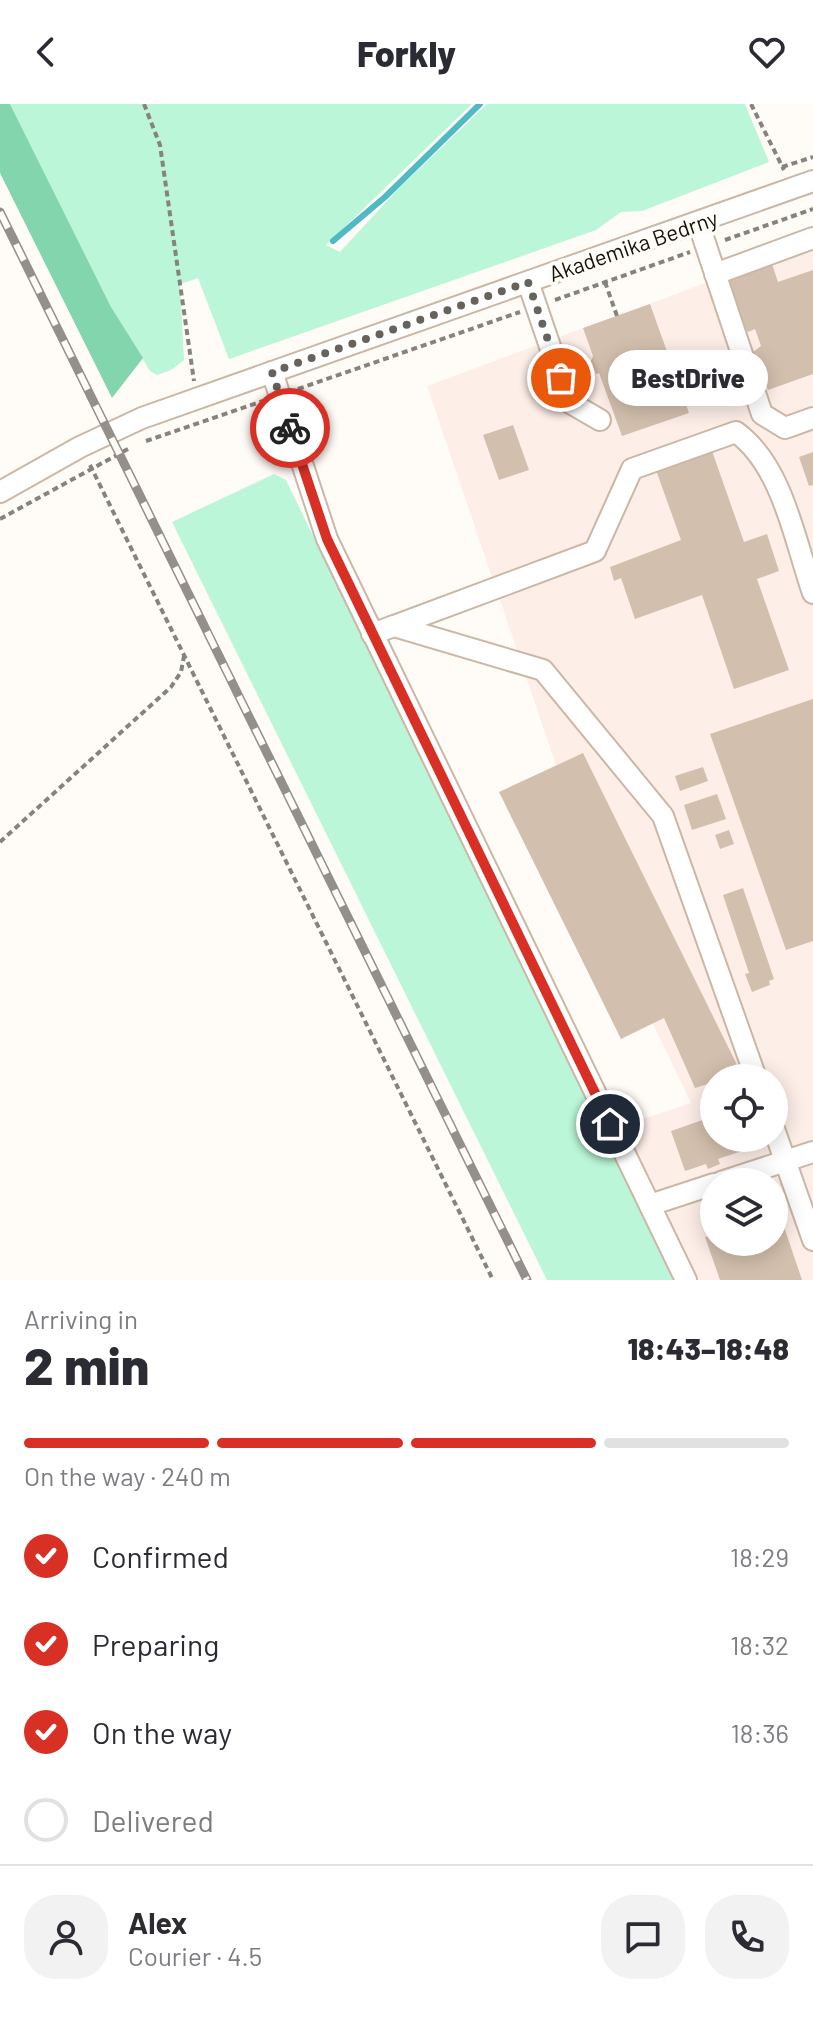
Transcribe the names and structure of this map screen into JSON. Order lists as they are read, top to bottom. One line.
{"streets":{"street":["Akademika Bedrny"]},"places":["BestDrive"],"page":{"header":"Forkly","bubble":"BestDrive","heading":["2 min","Arriving in","18:43–18:48"],"panel":["Alex","Courier · 4.5"],"bar":"On the way · 240 m","list":[["Confirmed","18:29"],["Preparing","18:32"],["On the way","18:36"],"Delivered"]}}
